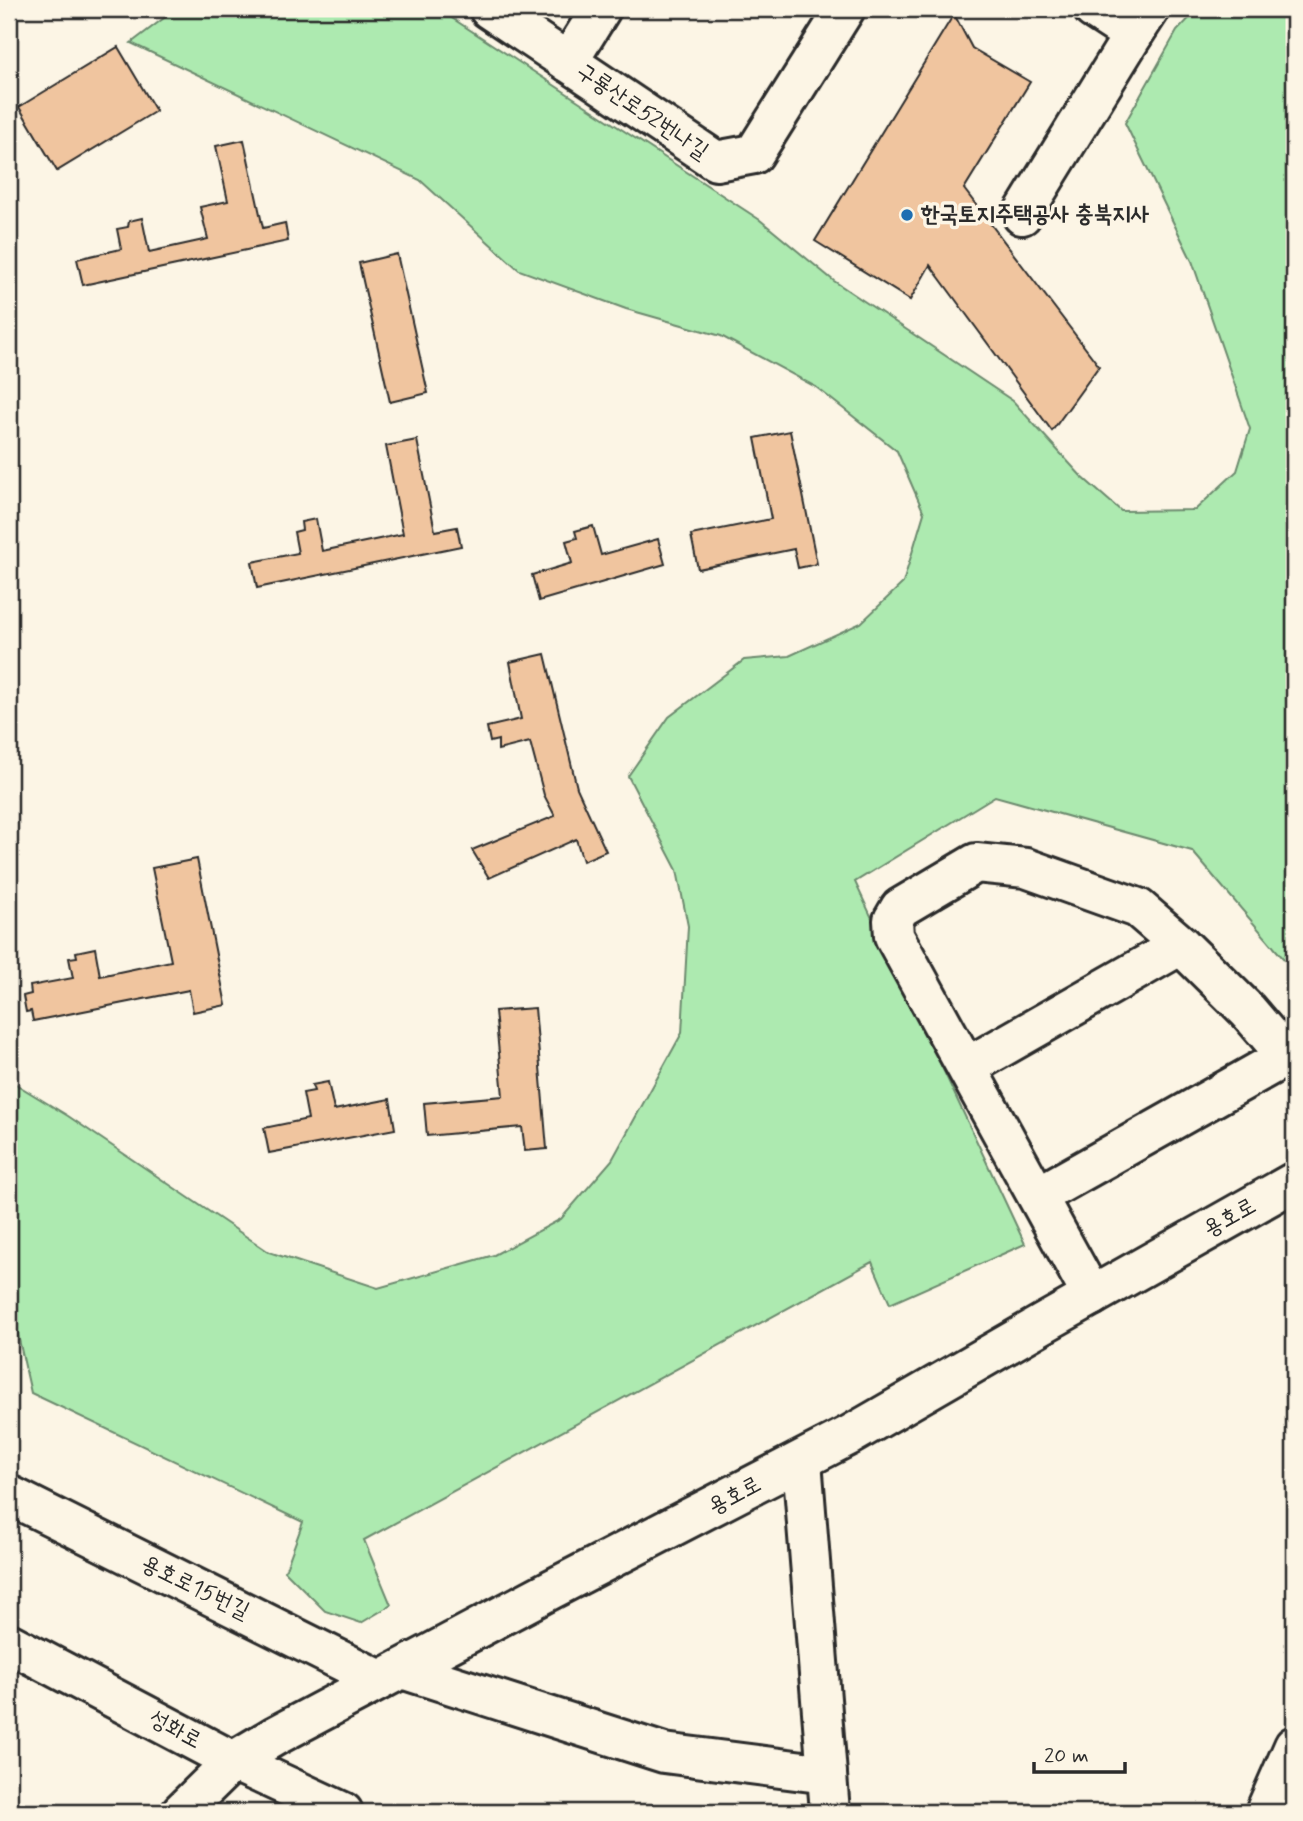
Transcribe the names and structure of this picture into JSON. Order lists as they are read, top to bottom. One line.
{"streets":{"street":["구룡산로52번나길","용호로","용호로15번길","성화로"]},"crossings":[["용호로","용호로15번길"],["용호로","성화로"]],"places":["한국토지주택공사 충북지사"],"scale_bar":"20 m"}
